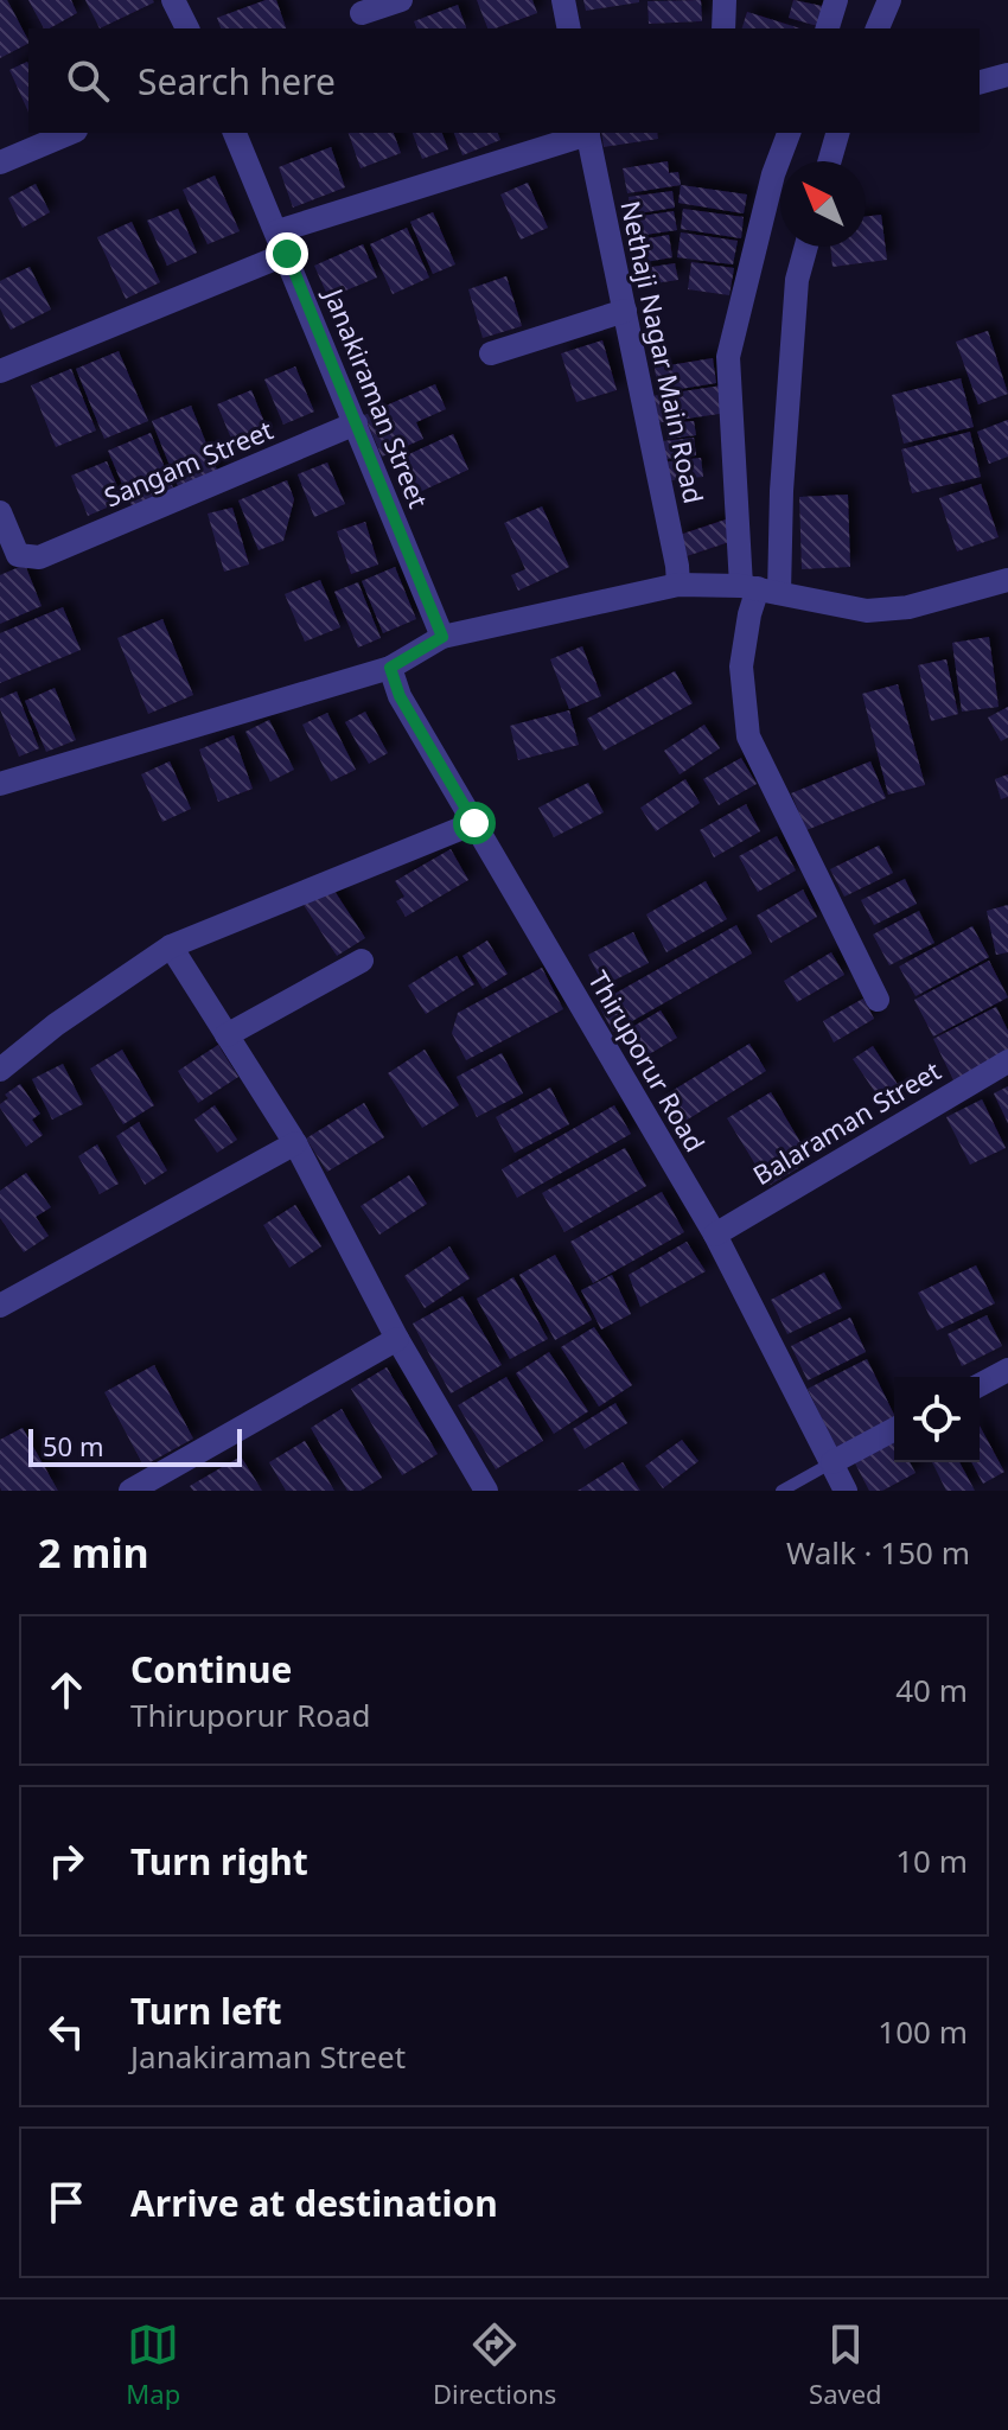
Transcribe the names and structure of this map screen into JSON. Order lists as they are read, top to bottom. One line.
{"streets":{"street":["Nethaji Nagar Main Road","Janakiraman Street","Sangam Street","Thiruporur Road","Balaraman Street"]},"crossings":[["Janakiraman Street","Sangam Street"],["Thiruporur Road","Balaraman Street"]],"scale_bar":"50 m","north":"top left","page":{"search":"Search here","scale":"50 m","heading":["2 min","Walk · 150 m"],"list":[["Continue","Thiruporur Road","40 m"],["Turn right","10 m"],["Turn left","Janakiraman Street","100 m"],"Arrive at destination"],"nav":["Map","Directions","Saved"]}}
